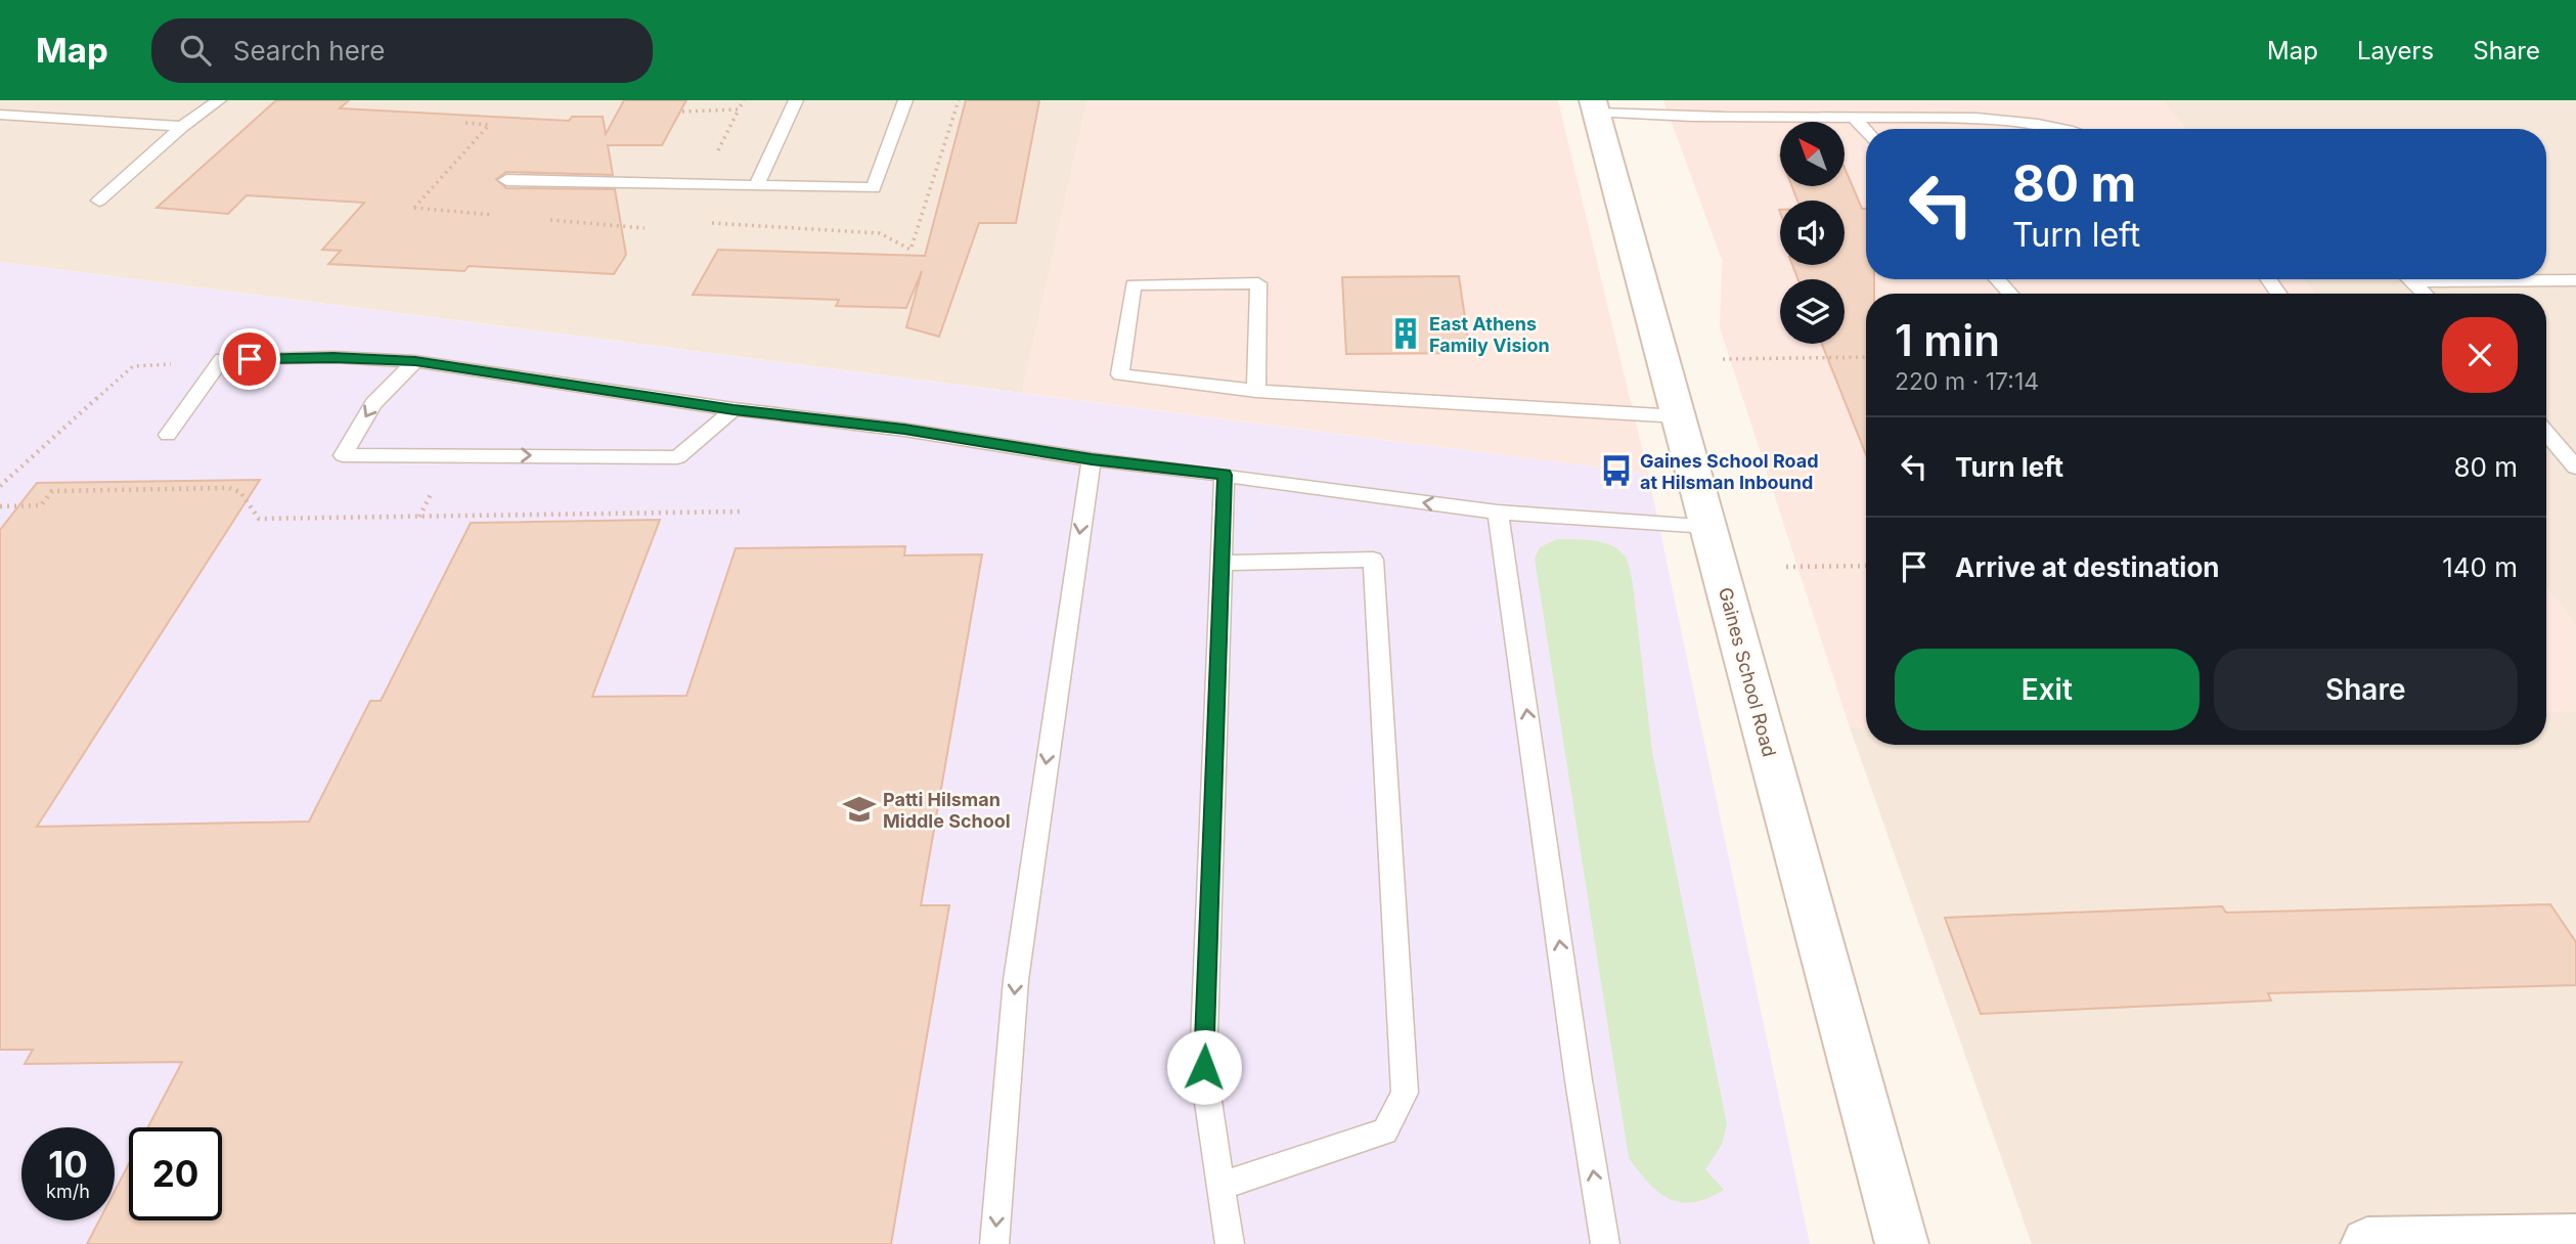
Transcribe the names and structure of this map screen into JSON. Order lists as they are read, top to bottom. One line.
{"streets":{"main road":["Gaines School Road"]},"places":{"building":["East Athens Family Vision"],"bus stop":["Gaines School Road at Hilsman Inbound"],"school or university":["Patti Hilsman Middle School"]},"north":"top left","page":{"header":"Map","search":"Search here","nav":["Map","Layers","Share"],"turn":["80 m","Turn left"],"heading":["1 min","220 m · 17:14"],"list":[{"name":"Turn left","value":"80 m"},{"name":"Arrive at destination","value":"140 m"}],"buttons":["Exit","Share"],"speed":"10 km/h","limit":"20"}}
